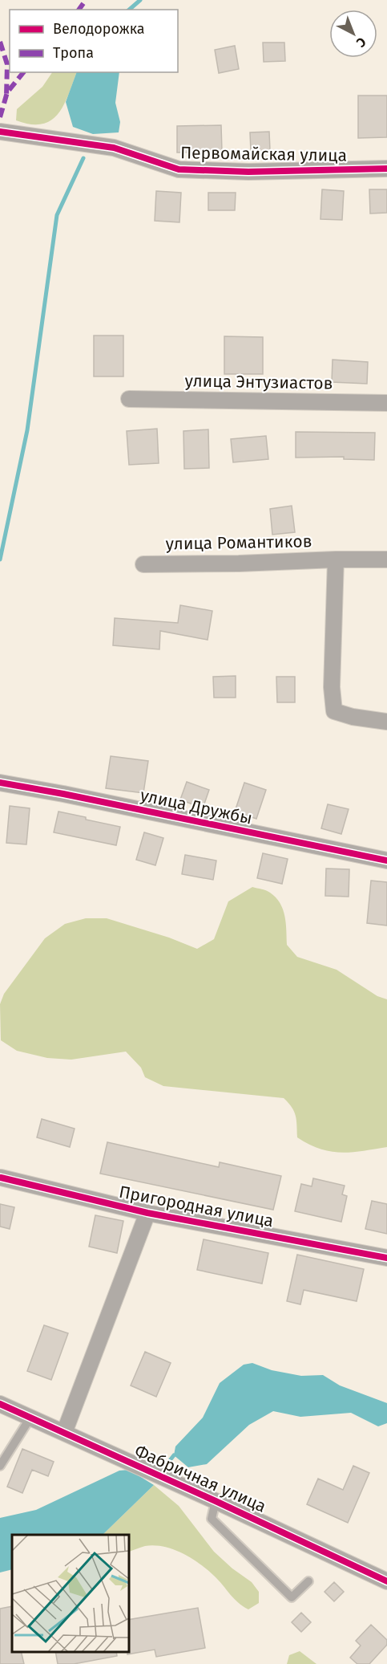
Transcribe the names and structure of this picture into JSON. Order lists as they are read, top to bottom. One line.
{"streets":{"street":["Первомайская улица","улица Энтузиастов","улица Романтиков","улица Дружбы","Пригородная улица","Фабричная улица"]},"legend":["Велодорожка","Тропа"],"north":"bottom right"}
